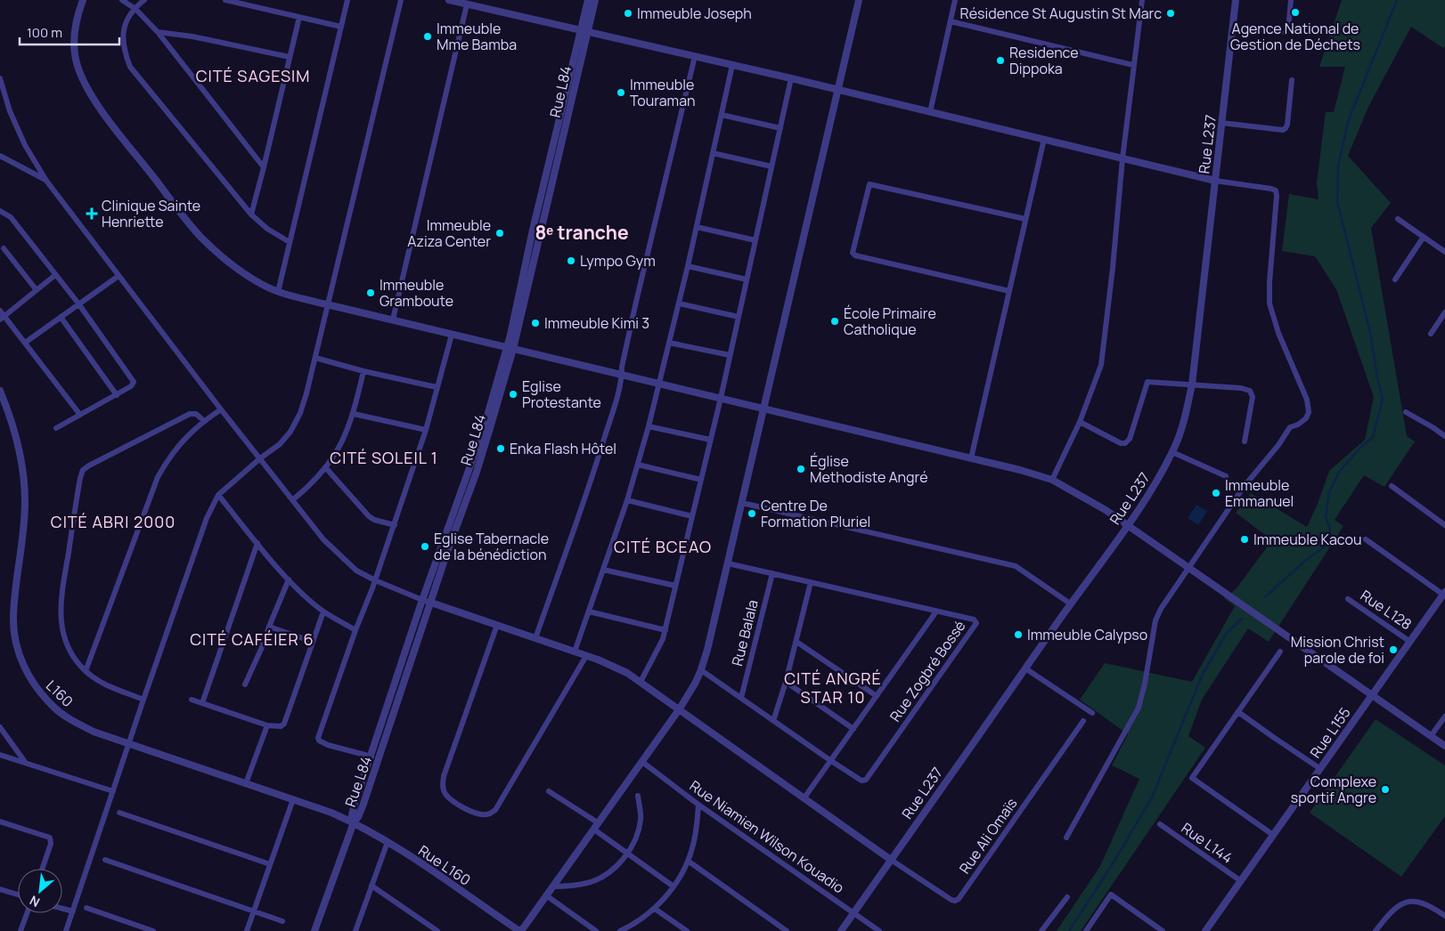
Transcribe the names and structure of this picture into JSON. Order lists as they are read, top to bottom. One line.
{"streets":{"street":["Rue L84","Rue L237","Rue L128","Rue Balala","Rue Zogbré Bossé","L160","Rue L155","Rue Ali Omaïs","Rue Niamien Wilson Kouadio","Rue L144","Rue L160"]},"crossings":[["Rue L84","L160"],["Rue L84","Rue L160"],["Rue L237","Rue Ali Omaïs"],["Rue L237","Rue Niamien Wilson Kouadio"],["Rue L128","Rue L155"],["Rue Balala","Rue Zogbré Bossé"],["L160","Rue L160"],["Rue L155","Rue L144"]],"districts":["CITÉ SAGESIM","8ᵉ tranche","CITÉ SOLEIL 1","CITÉ ABRI 2000","CITÉ BCEAO","CITÉ CAFÉIER 6","CITÉ ANGRÉ STAR 10"],"places":{"other":["Agence National de Gestion de Déchets","Immeuble Joseph","Résidence St Augustin St Marc","Immeuble Mme Bamba","Residence Dippoka","Immeuble Touraman","Immeuble Aziza Center","Lympo Gym","Immeuble Gramboute","École Primaire Catholique","Immeuble Kimi 3","Eglise Protestante","Enka Flash Hôtel","Église Methodiste Angré","Immeuble Emmanuel","Centre De Formation Pluriel","Immeuble Kacou","Eglise Tabernacle de la bénédiction","Immeuble Calypso","Mission Christ parole de foi","Complexe sportif Angre"],"health":["Clinique Sainte Henriette"]},"scale_bar":"100 m","north":"bottom left"}
